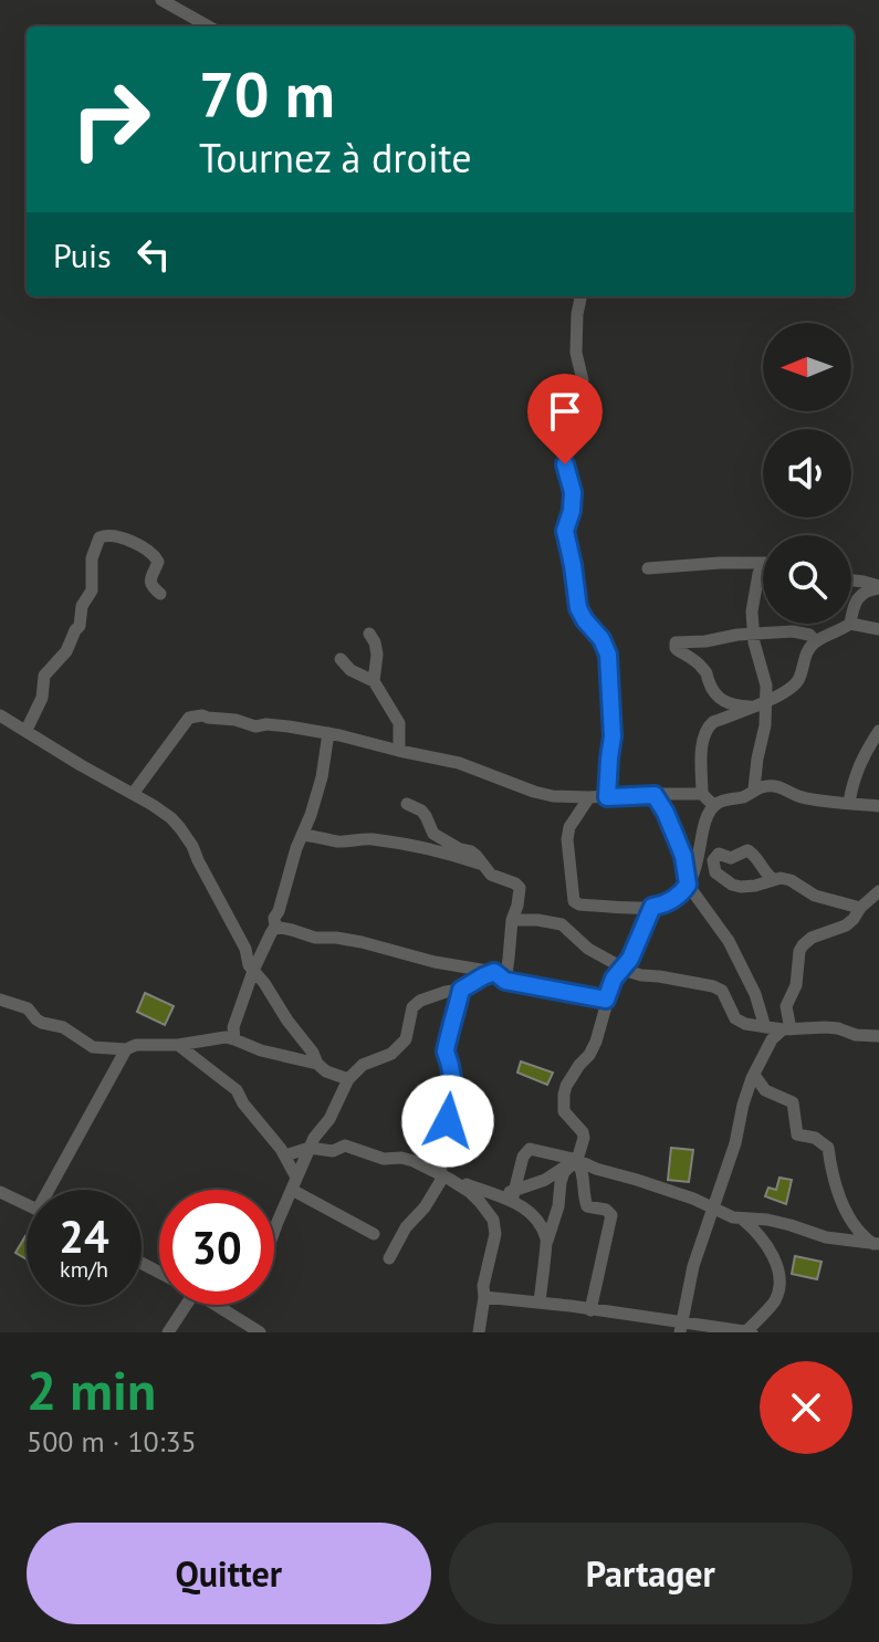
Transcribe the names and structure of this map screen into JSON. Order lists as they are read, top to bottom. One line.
{"north":"left","page":{"turn":["70 m","Tournez à droite"],"then":"Puis","speed":"24 km/h","limit":"30","heading":["2 min","500 m · 10:35"],"buttons":["Quitter","Partager"]}}
